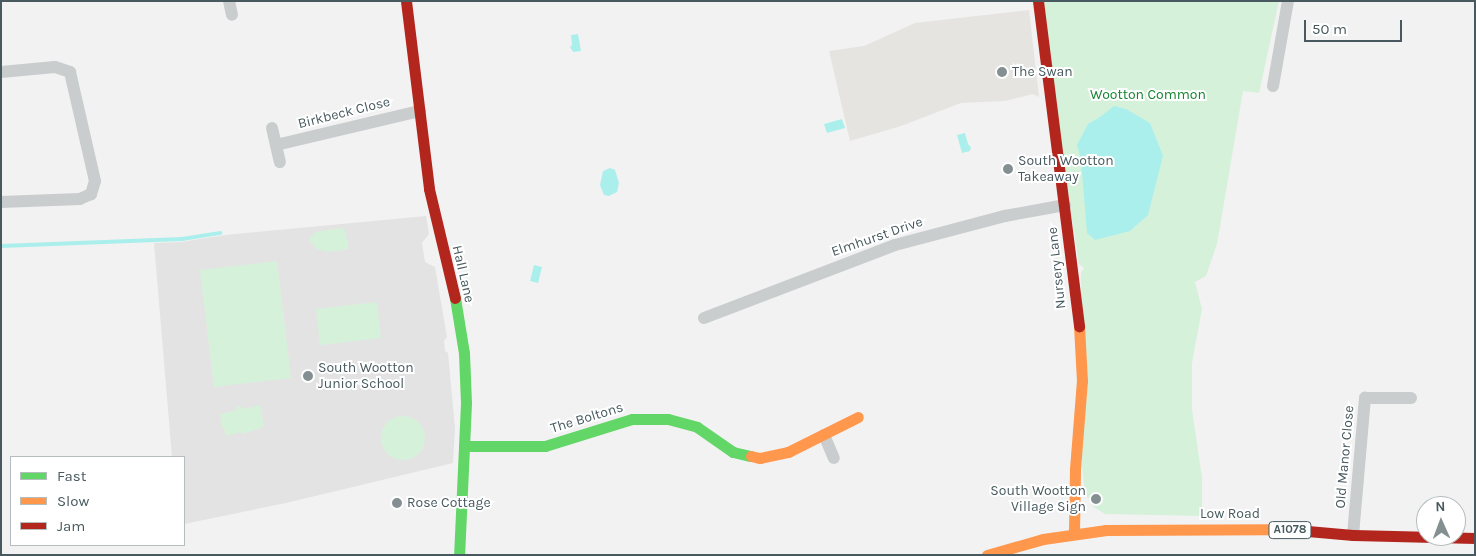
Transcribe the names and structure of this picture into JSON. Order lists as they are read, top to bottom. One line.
{"streets":{"street":["Birkbeck Close","Elmhurst Drive","Nursery Lane","Hall Lane","The Boltons","Old Manor Close","Low Road","A1078"]},"crossings":[["Birkbeck Close","Hall Lane"],["Elmhurst Drive","Nursery Lane"],["Nursery Lane","Low Road"],["Hall Lane","The Boltons"],["Old Manor Close","Low Road"]],"parks":["Wootton Common"],"places":["The Swan","South Wootton Takeaway","South Wootton Junior School","South Wootton Village Sign","Rose Cottage"],"legend":["Fast","Slow","Jam"],"scale_bar":"50 m","north":"top"}
